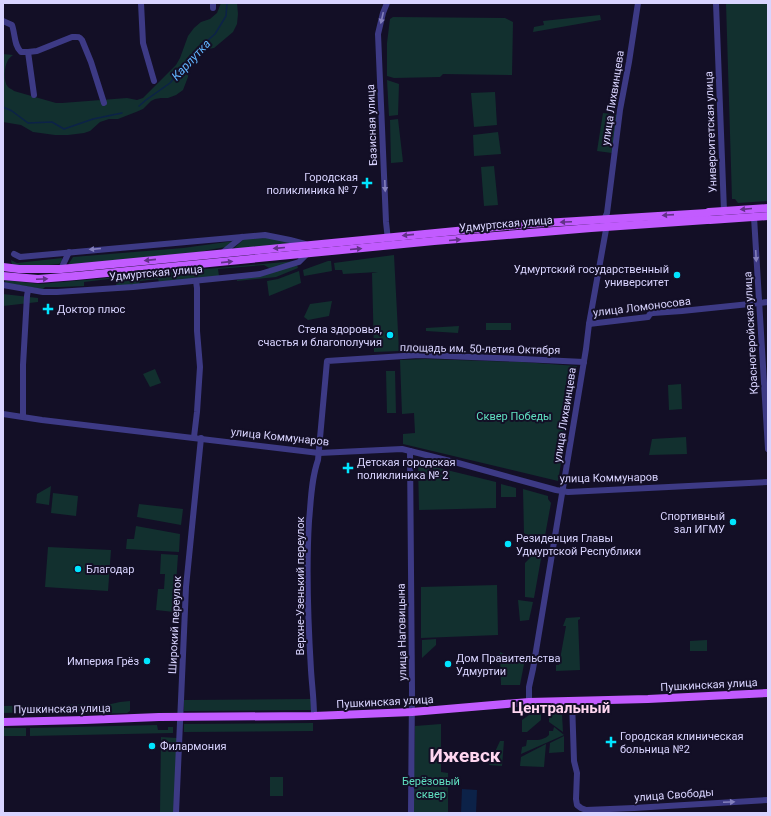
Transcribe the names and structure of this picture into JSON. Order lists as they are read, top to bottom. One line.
{"streets":{"main road":["Удмуртская улица","Пушкинская улица"],"street":["улица Лихвинцева","Базисная улица","Университетская улица","улица Ломоносова","Красногеройская улица","площадь им. 50-летия Октября","улица Коммунаров","Верхне-Узенький переулок","Широкий переулок","улица Наговицына","улица Свободы"]},"crossings":[["улица Лихвинцева","Удмуртская улица"],["улица Лихвинцева","улица Ломоносова"],["улица Лихвинцева","площадь им. 50-летия Октября"],["улица Лихвинцева","улица Коммунаров"],["улица Лихвинцева","Пушкинская улица"],["Базисная улица","Удмуртская улица"],["Университетская улица","Удмуртская улица"],["Удмуртская улица","Красногеройская улица"],["улица Ломоносова","Красногеройская улица"],["площадь им. 50-летия Октября","Верхне-Узенький переулок"],["улица Коммунаров","Верхне-Узенький переулок"],["улица Коммунаров","Широкий переулок"],["улица Коммунаров","улица Наговицына"],["Верхне-Узенький переулок","Пушкинская улица"],["Широкий переулок","Пушкинская улица"],["улица Наговицына","Пушкинская улица"],["Пушкинская улица","улица Свободы"]],"one_way":["Базисная улица","Красногеройская улица","улица Свободы"],"districts":["Центральный","Ижевск"],"water":["Карлутка"],"parks":["Сквер Победы","Берёзовый сквер"],"places":{"health":["Городская поликлиника № 7","Доктор плюс","Детская городская поликлиника № 2","Городская клиническая больница №2"],"other":["Удмуртский государственный университет","Стела здоровья, счастья и благополучия","Спортивный зал ИГМУ","Резиденция Главы Удмуртской Республики","Благодар","Империя Грёз","Дом Правительства Удмуртии","Филармония"]}}
